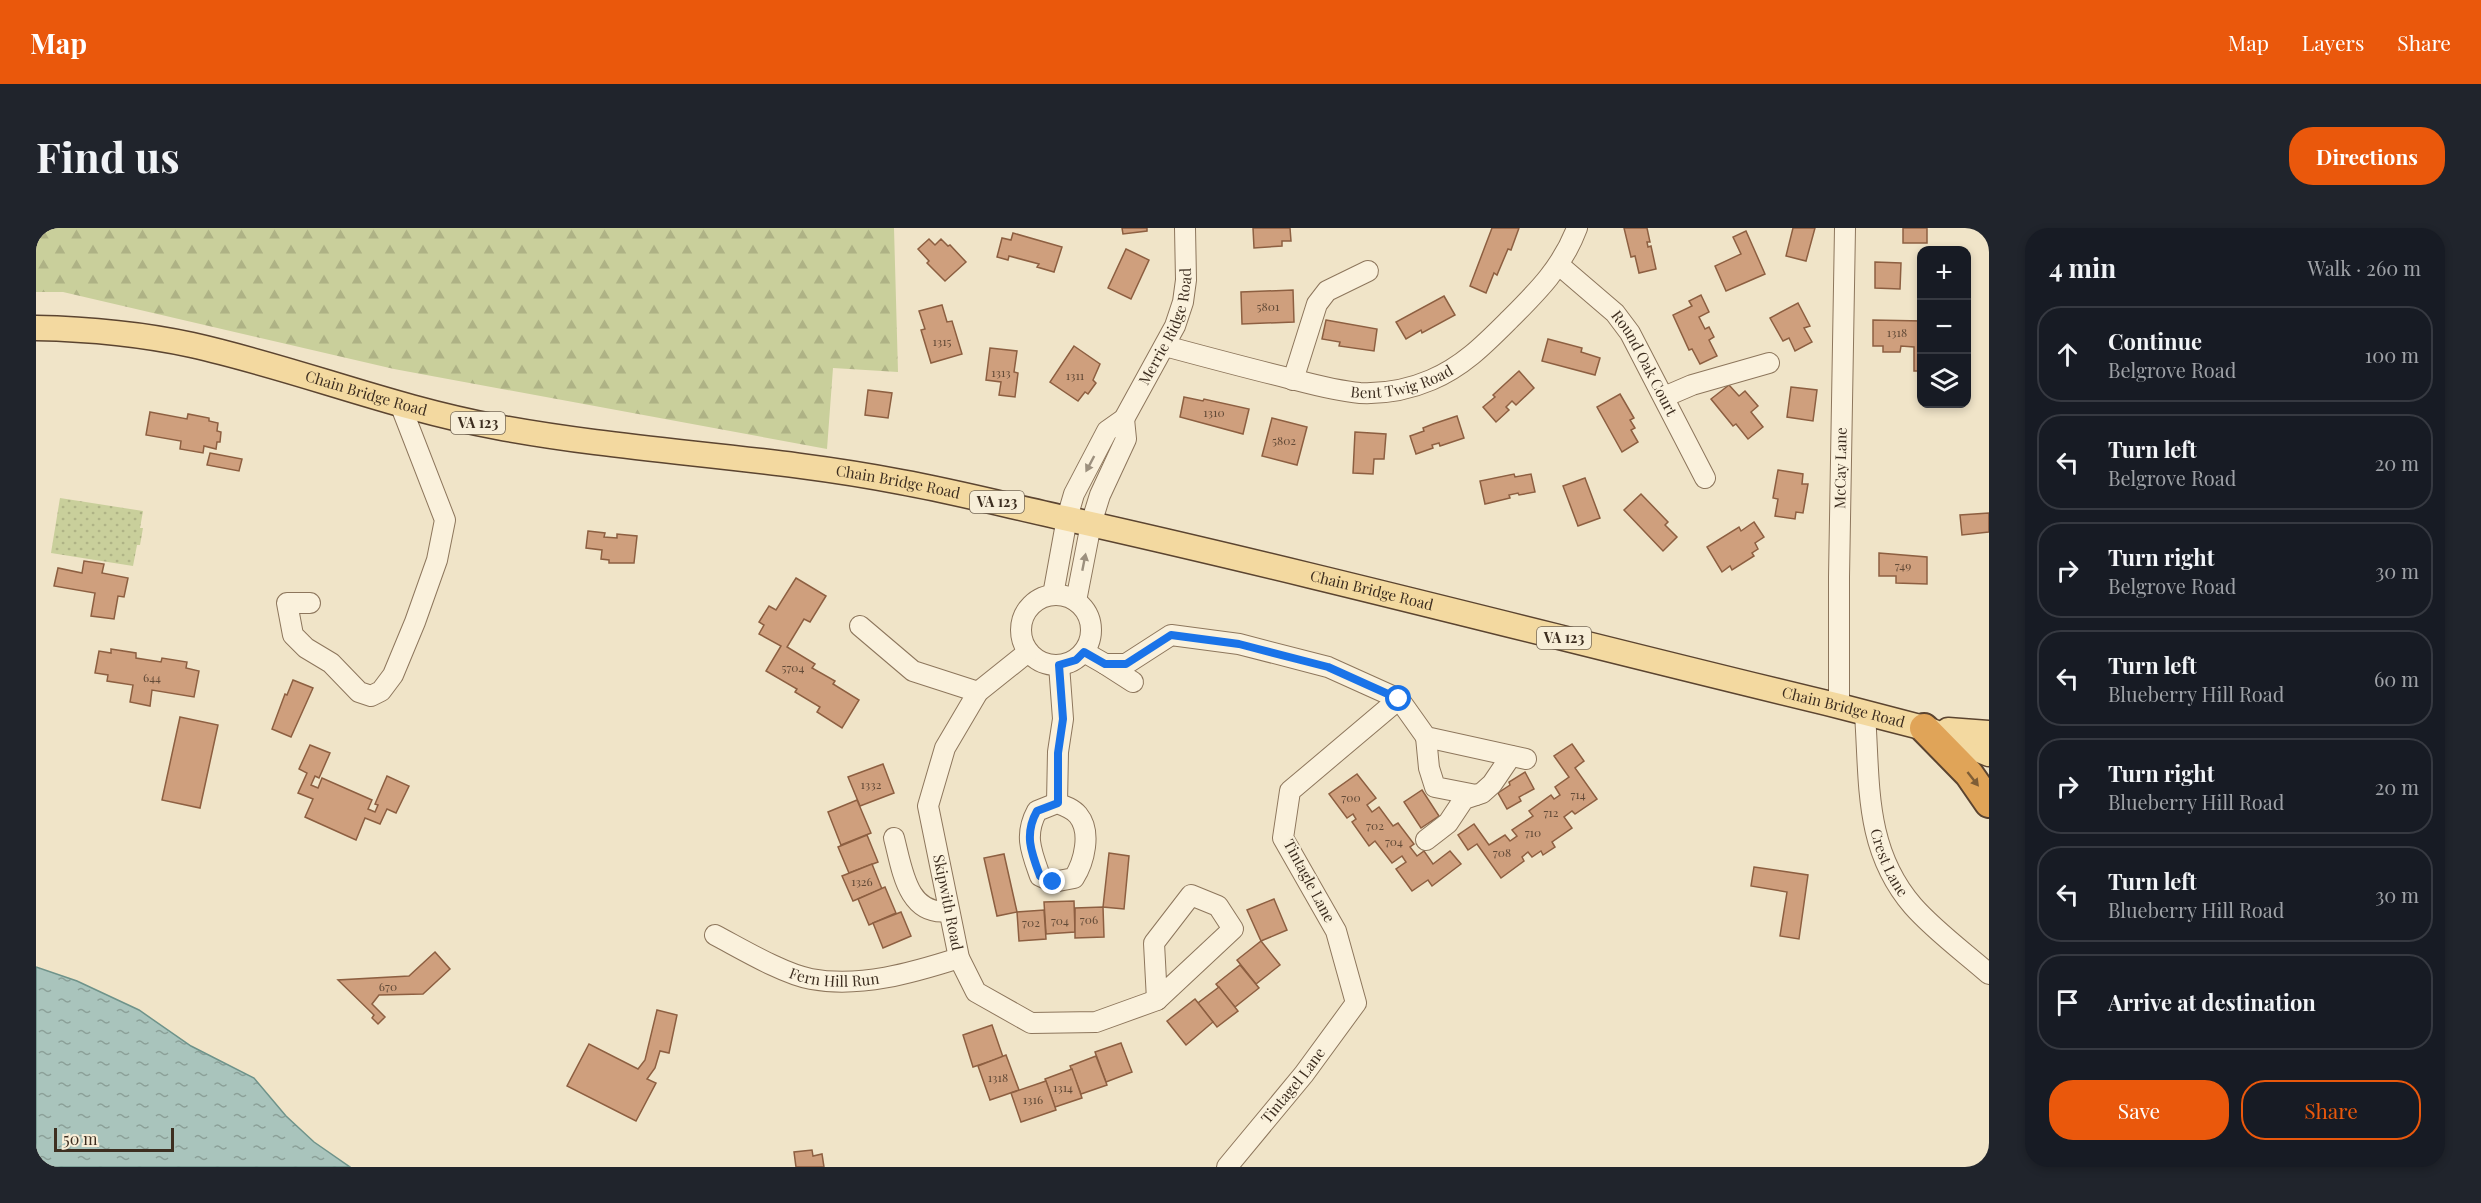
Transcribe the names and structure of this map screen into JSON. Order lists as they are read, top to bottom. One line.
{"streets":{"main road":["Chain Bridge Road","VA 123"],"street":["Merrie Ridge Road","Round Oak Court","Bent Twig Road","McCay Lane","Crest Lane","Tintagle Lane","Skipwith Road","Fern Hill Run","Tintagel Lane"]},"crossings":[["Merrie Ridge Road","Bent Twig Road"],["Merrie Ridge Road","Chain Bridge Road"],["Merrie Ridge Road","Skipwith Road"],["Round Oak Court","Bent Twig Road"],["Chain Bridge Road","McCay Lane"],["Chain Bridge Road","Crest Lane"],["Tintagle Lane","Tintagel Lane"],["Skipwith Road","Fern Hill Run"]],"house_numbers":["5801","1318","1315","1313","1311","1310","5802","749","5704","644","1332","714","700","712","702","710","704","708","1326","706","704","702","670","1318","1314","1316"],"scale_bar":"50 m","page":{"header":"Map","nav":["Map","Layers","Share"],"buttons":["Directions",["Save","Share"]],"title":"Find us","heading":["4 min","Walk · 260 m"],"map_buttons":["+","−"],"list":[["Continue","Belgrove Road","100 m"],["Turn left","Belgrove Road","20 m"],["Turn right","Belgrove Road","30 m"],["Turn left","Blueberry Hill Road","60 m"],["Turn right","Blueberry Hill Road","20 m"],["Turn left","Blueberry Hill Road","30 m"],"Arrive at destination"],"scale":"50 m"}}
